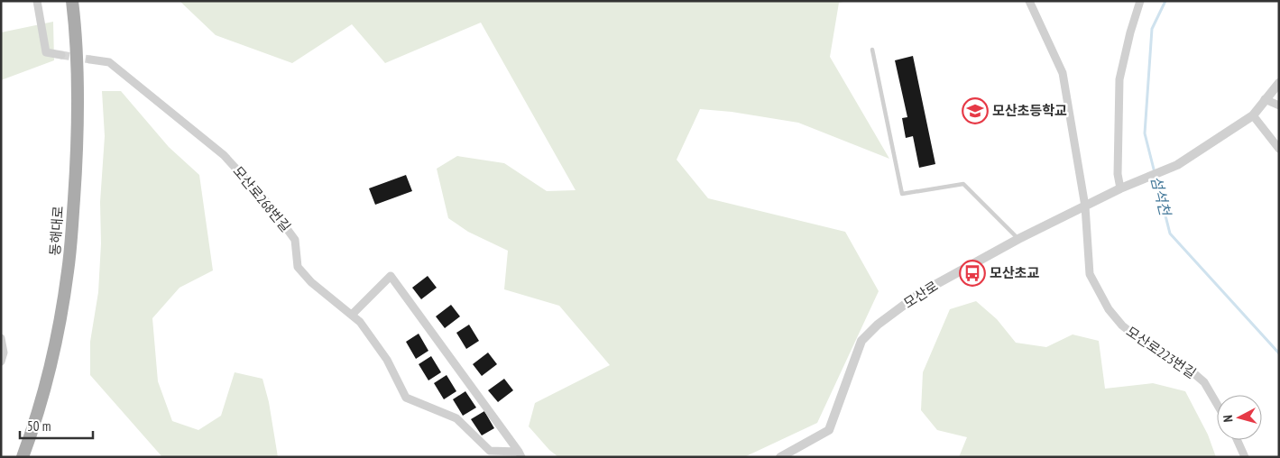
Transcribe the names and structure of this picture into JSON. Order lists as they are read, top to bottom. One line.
{"streets":{"main road":["동해대로"],"street":["모산로268번길","모산로","모산로223번길"]},"crossings":[["모산로","모산로223번길"]],"water":["섬석천"],"places":{"school or university":["모산초등학교"],"bus stop":["모산초교"]},"scale_bar":"50 m","north":"left"}
